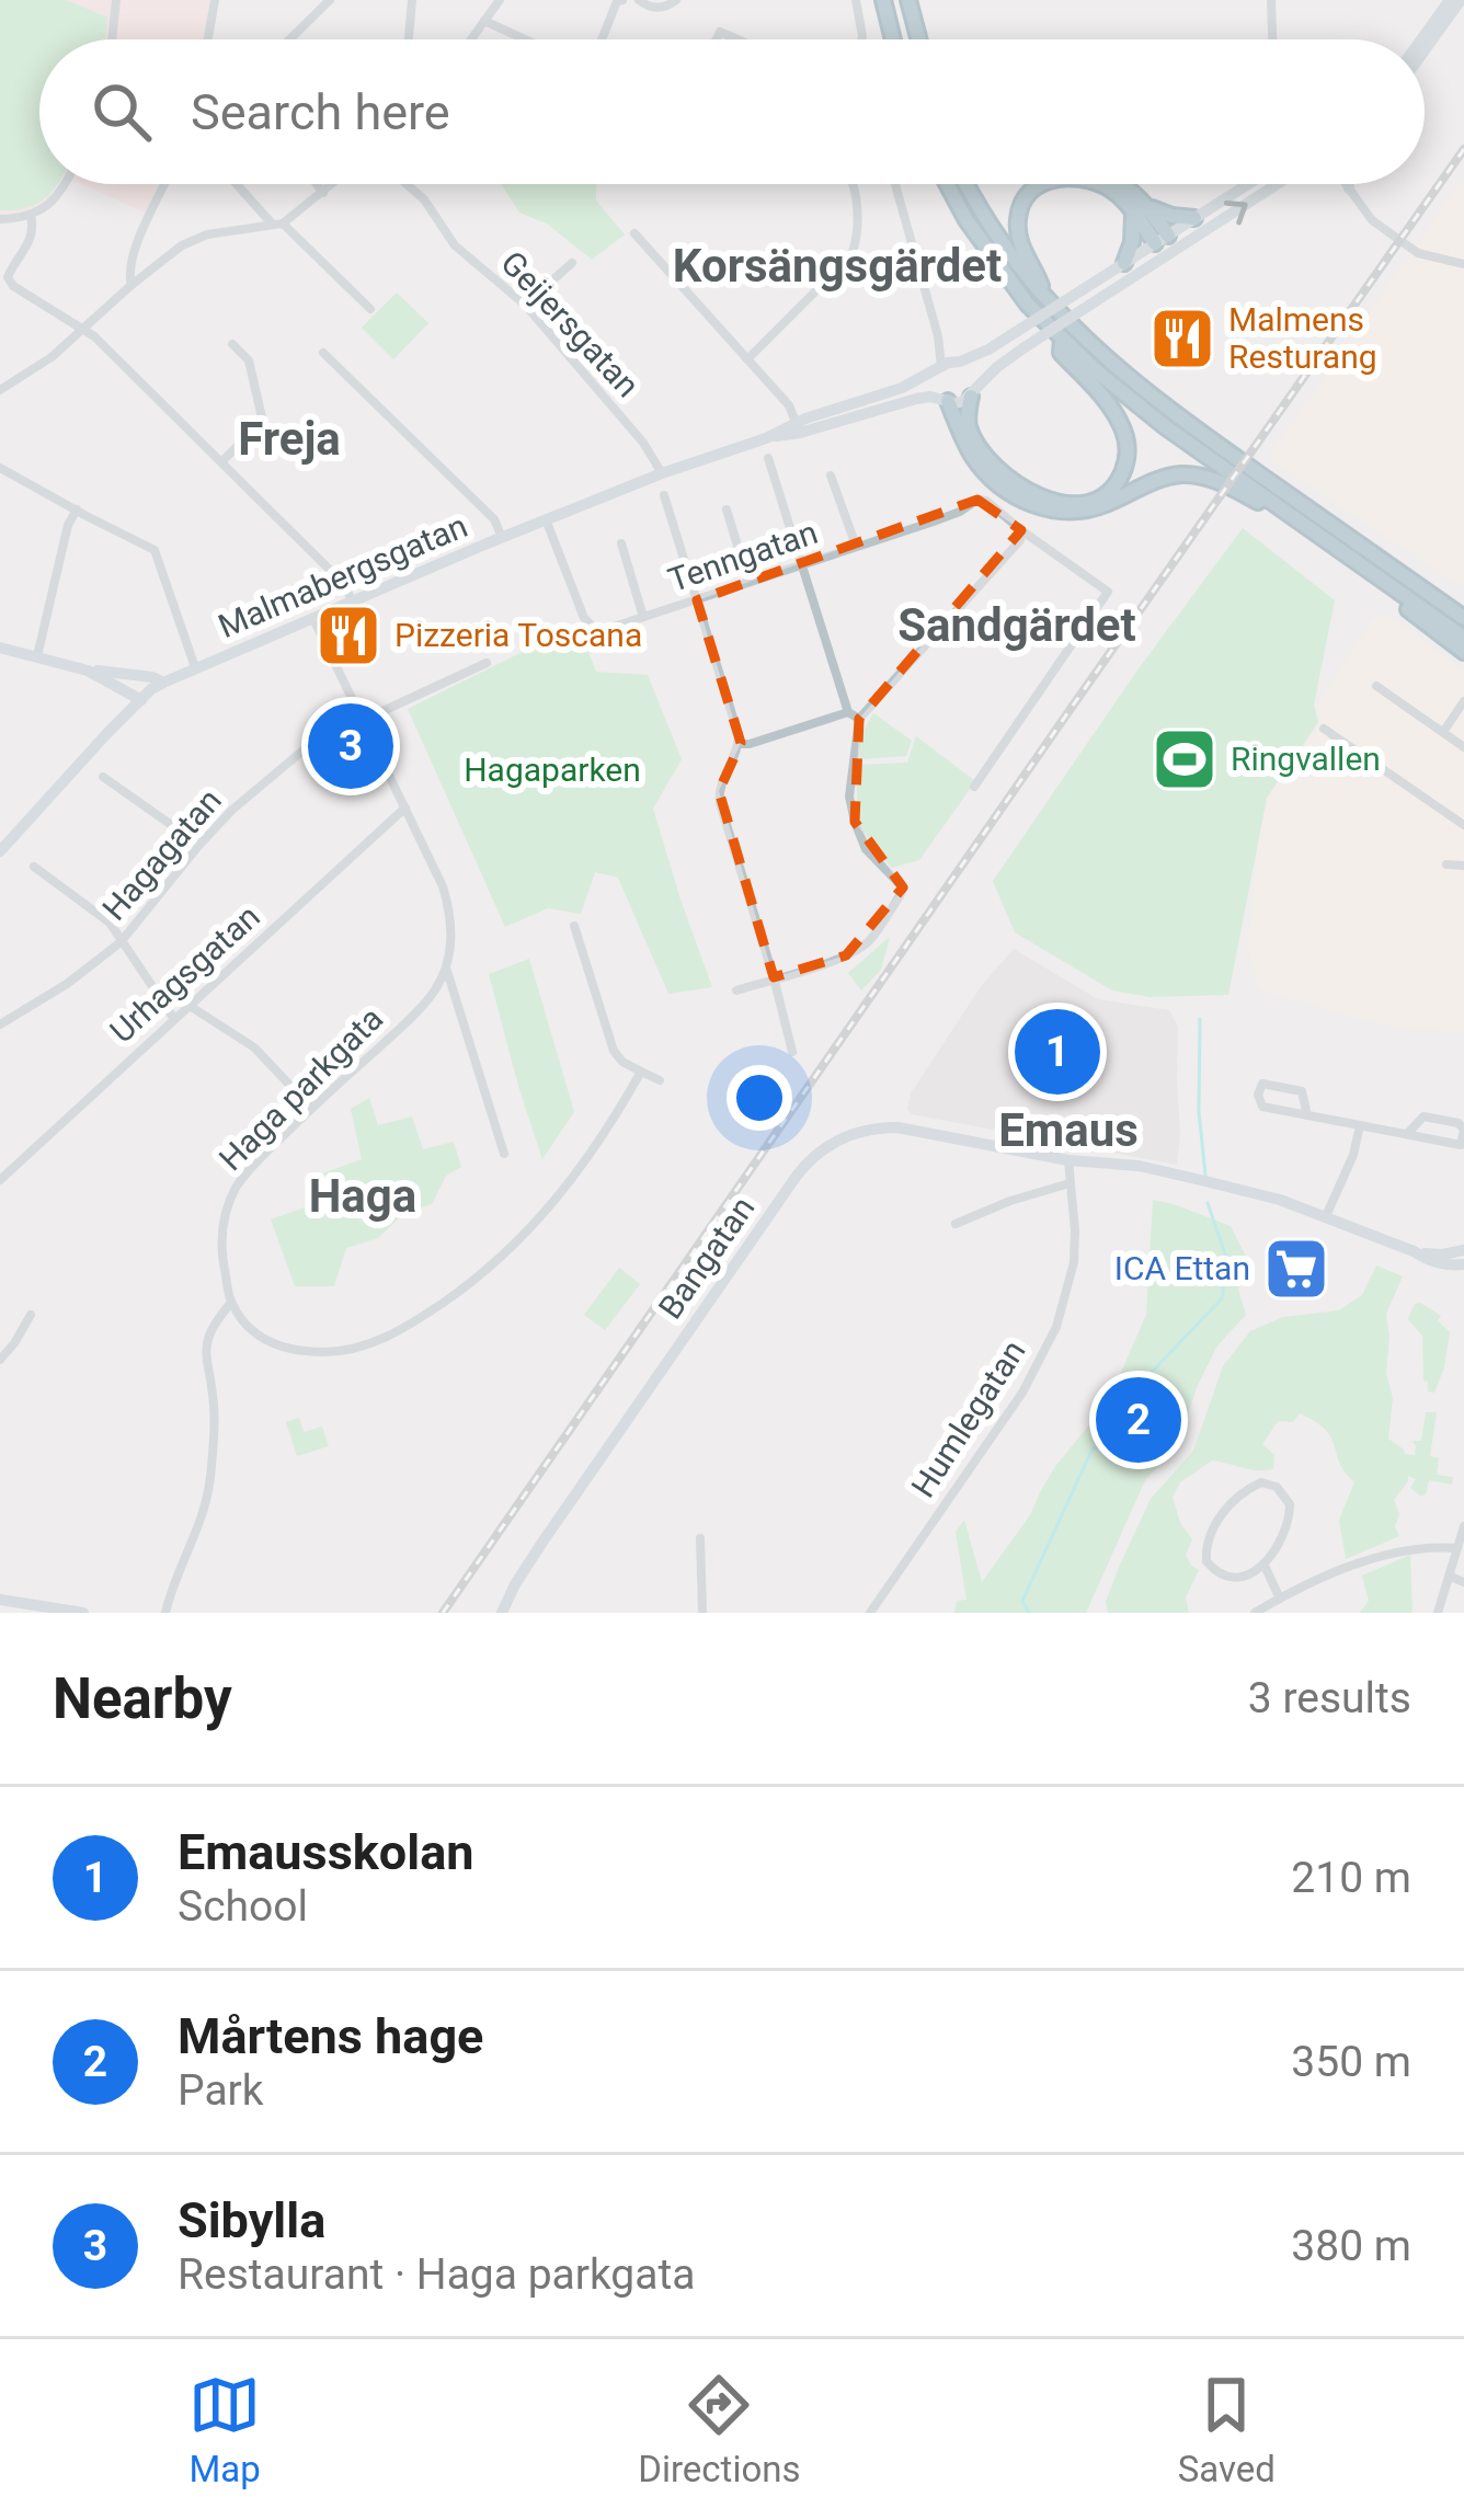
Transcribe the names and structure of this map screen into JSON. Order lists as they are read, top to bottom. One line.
{"streets":{"main road":["Malmabergsgatan","Bangatan"],"street":["Geijersgatan","Tenngatan","Hagagatan","Urhagsgatan","Haga parkgata","Humlegatan"]},"crossings":[["Geijersgatan","Malmabergsgatan"],["Tenngatan","Malmabergsgatan"],["Bangatan","Humlegatan"]],"districts":["Korsängsgärdet","Freja","Sandgärdet","Emaus","Haga"],"parks":["Hagaparken"],"places":{"restaurant":["Malmens Resturang","Pizzeria Toscana"],"sports":["Ringvallen"],"supermarket":["ICA Ettan"]},"page":{"search":"Search here","pins":["3","1","2"],"heading":["Nearby","3 results"],"list":[{"mark":"1","name":"Emausskolan","note":"School","value":"210 m"},{"mark":"2","name":"Mårtens hage","note":"Park","value":"350 m"},{"mark":"3","name":"Sibylla","note":"Restaurant · Haga parkgata","value":"380 m"}],"nav":["Map","Directions","Saved"]}}
